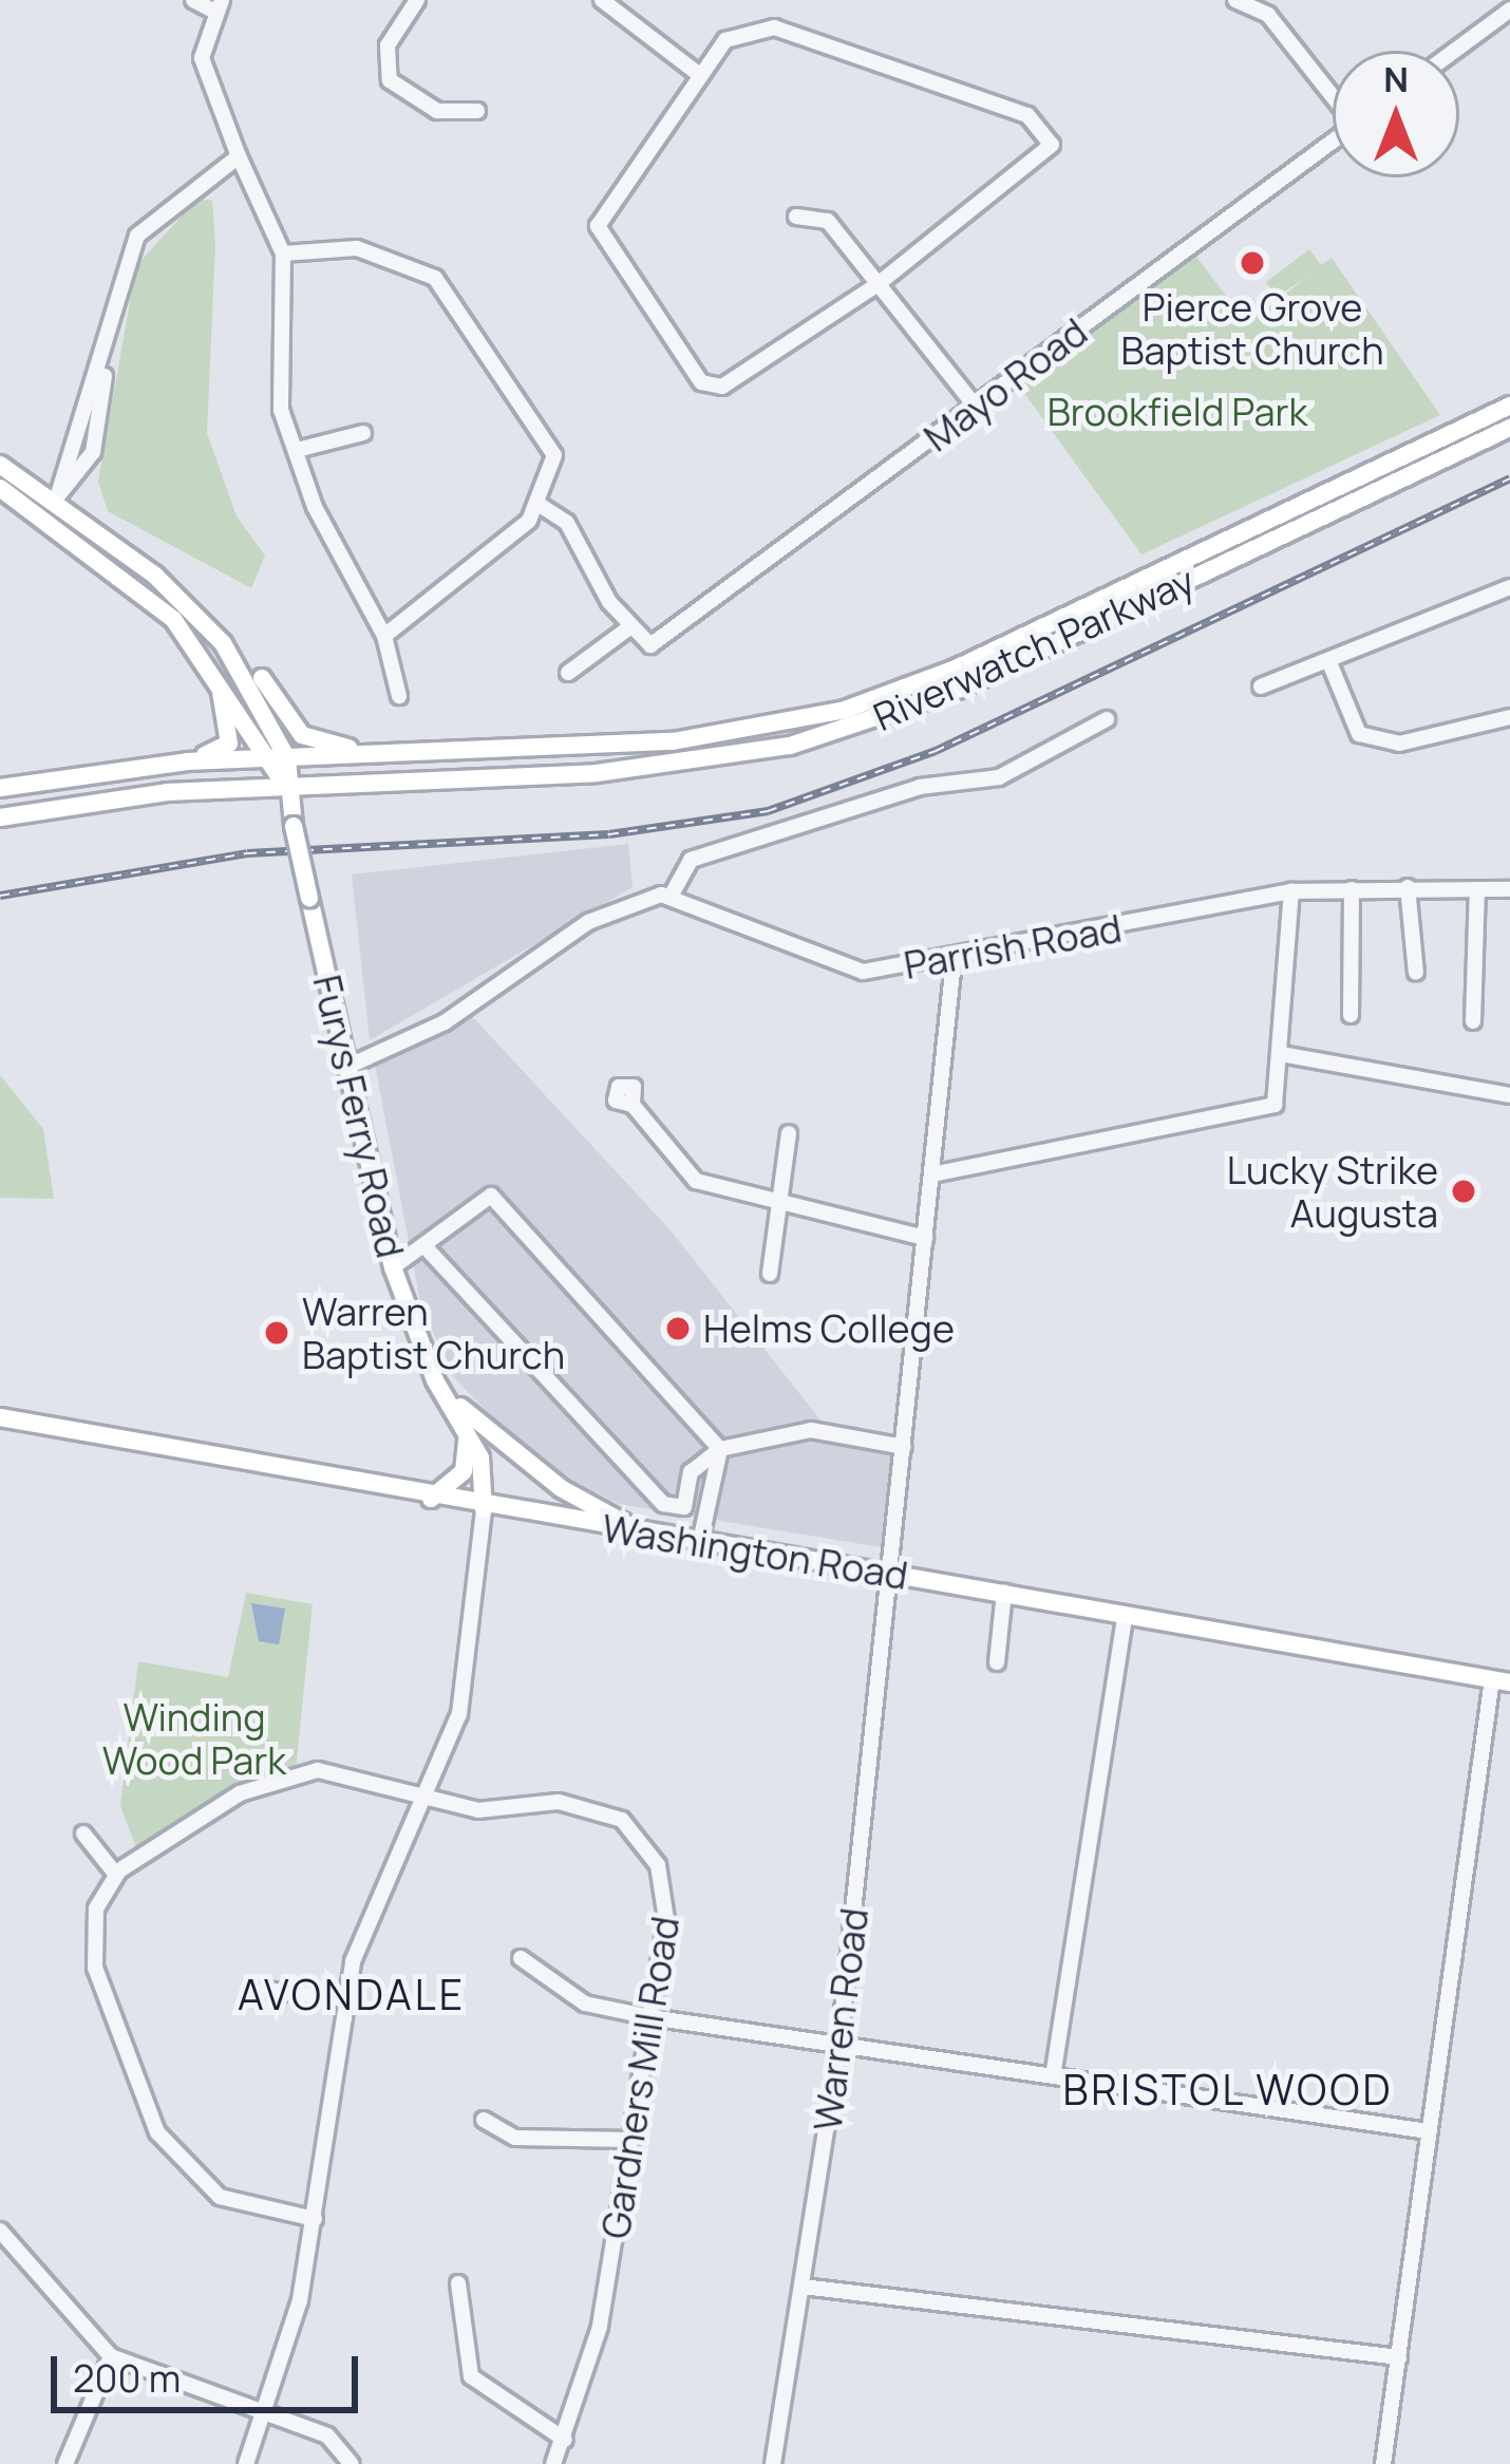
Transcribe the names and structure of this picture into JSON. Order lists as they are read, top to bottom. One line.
{"streets":{"main road":["Riverwatch Parkway","Furys Ferry Road","Washington Road"],"street":["Mayo Road","Parrish Road","Warren Road","Gardners Mill Road"]},"crossings":[["Riverwatch Parkway","Furys Ferry Road"],["Parrish Road","Warren Road"],["Furys Ferry Road","Washington Road"],["Washington Road","Warren Road"]],"districts":["AVONDALE","BRISTOL WOOD"],"parks":["Brookfield Park","Winding Wood Park"],"places":["Pierce Grove Baptist Church","Lucky Strike Augusta","Helms College","Warren Baptist Church"],"scale_bar":"200 m","north":"top"}
